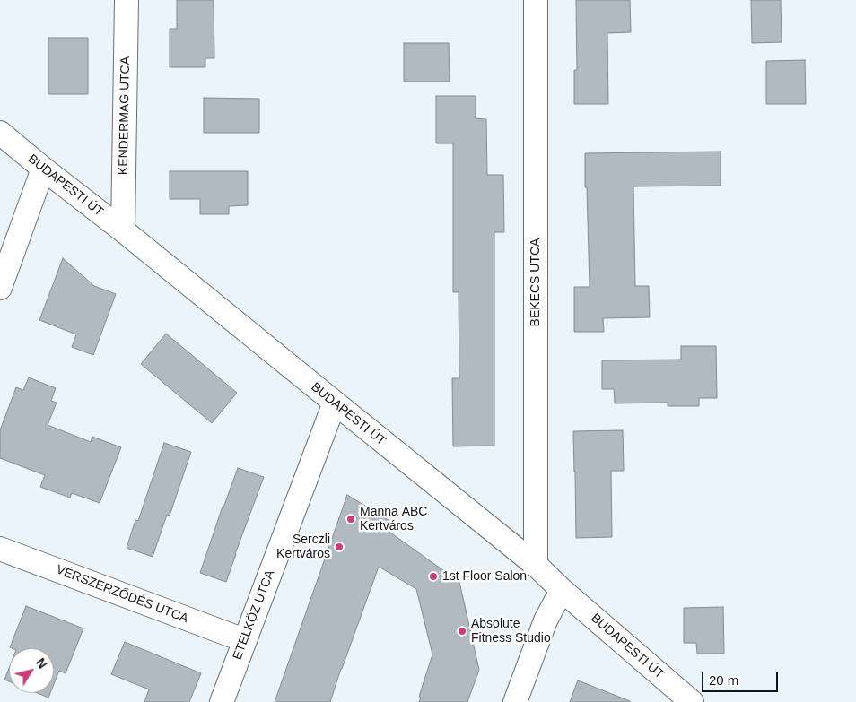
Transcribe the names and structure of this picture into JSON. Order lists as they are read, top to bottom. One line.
{"streets":{"street":["KENDERMAG UTCA","BUDAPESTI ÚT","BEKECS UTCA","VÉRSZERZŐDÉS UTCA","ETELKÖZ UTCA"]},"crossings":[["KENDERMAG UTCA","BUDAPESTI ÚT"],["BUDAPESTI ÚT","BEKECS UTCA"],["BUDAPESTI ÚT","ETELKÖZ UTCA"],["VÉRSZERZŐDÉS UTCA","ETELKÖZ UTCA"]],"places":["Manna ABC Kertváros","Serczli Kertváros","1st Floor Salon","Absolute Fitness Studio"],"scale_bar":"20 m","north":"top right"}
